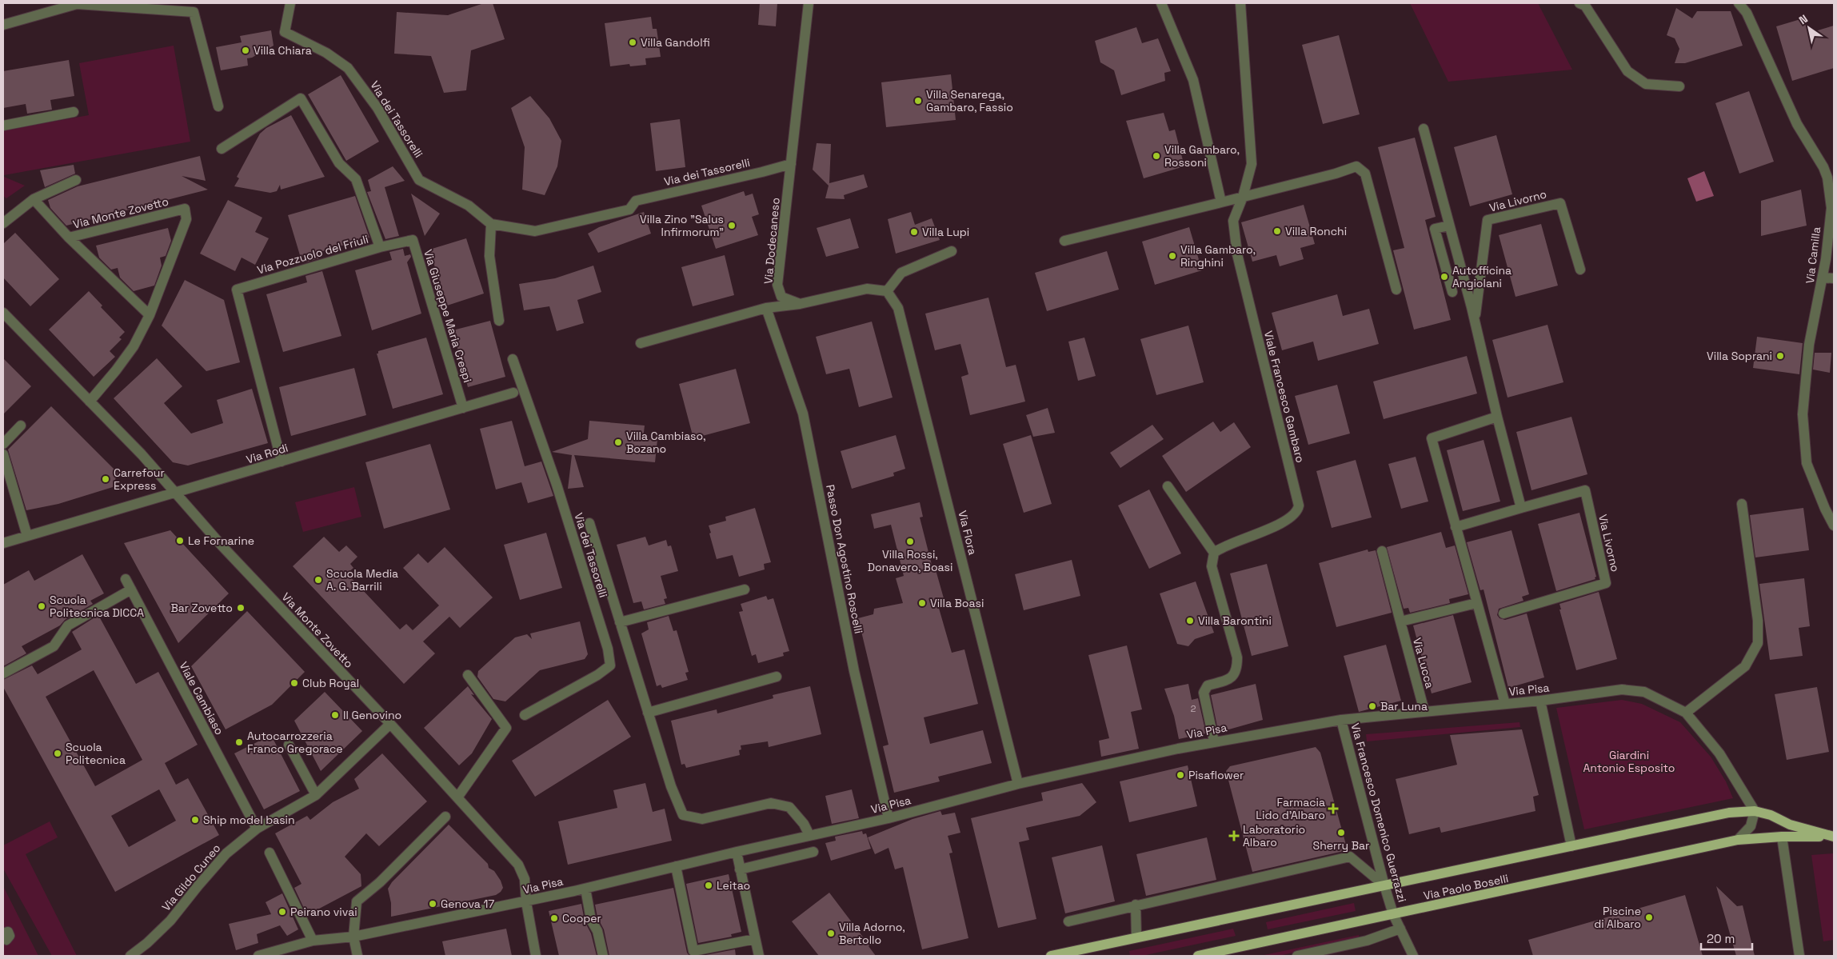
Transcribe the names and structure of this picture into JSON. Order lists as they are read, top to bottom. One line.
{"streets":{"main road":["Via Paolo Boselli"],"street":["Via dei Tassorelli","Via Livorno","Via Monte Zovetto","Via Dodecaneso","Via Pozzuolo del Friuli","Via Camilla","Via Giuseppe Maria Crespi","Viale Francesco Gambaro","Via Rodi","Via Flora","Passo Don Agostino Roscelli","Via Lucca","Via Pisa","Viale Cambiaso","Via Francesco Domenico Guerrazzi","Via Gildo Cuneo"]},"crossings":[["Via dei Tassorelli","Via Dodecaneso"],["Via Monte Zovetto","Via Rodi"],["Via Monte Zovetto","Via Pisa"],["Via Monte Zovetto","Via Gildo Cuneo"],["Via Pozzuolo del Friuli","Via Giuseppe Maria Crespi"],["Via Pozzuolo del Friuli","Via Rodi"],["Via Giuseppe Maria Crespi","Via Rodi"],["Via Flora","Via Pisa"],["Passo Don Agostino Roscelli","Via Pisa"],["Via Lucca","Via Pisa"],["Via Pisa","Via Francesco Domenico Guerrazzi"],["Via Pisa","Via Paolo Boselli"],["Viale Cambiaso","Via Gildo Cuneo"],["Via Francesco Domenico Guerrazzi","Via Paolo Boselli"]],"parks":["Giardini Antonio Esposito"],"places":{"other":["Villa Gandolfi","Villa Chiara","Villa Senarega, Gambaro, Fassio","Villa Gambaro, Rossoni","Villa Zino \"Salus Infirmorum\"","Villa Ronchi","Villa Lupi","Villa Gambaro, Ringhini","Autofficina Angiolani","Villa Soprani","Villa Cambiaso, Bozano","Carrefour Express","Le Fornarine","Villa Rossi, Donavero, Boasi","Scuola Media A. G. Barrili","Villa Boasi","Scuola Politecnica DICCA","Bar Zovetto","Villa Barontini","Club Royal","Bar Luna","Il Genovino","Autocarrozzeria Franco Gregorace","Scuola Politecnica","Pisaflower","Ship model basin","Sherry Bar","Leitao","Genova 17","Peirano vivai","Piscine di Albaro","Cooper","Villa Adorno, Bertollo"],"health":["Farmacia Lido d'Albaro","Laboratorio Albaro"]},"house_numbers":["2"],"scale_bar":"20 m","north":"top left"}
